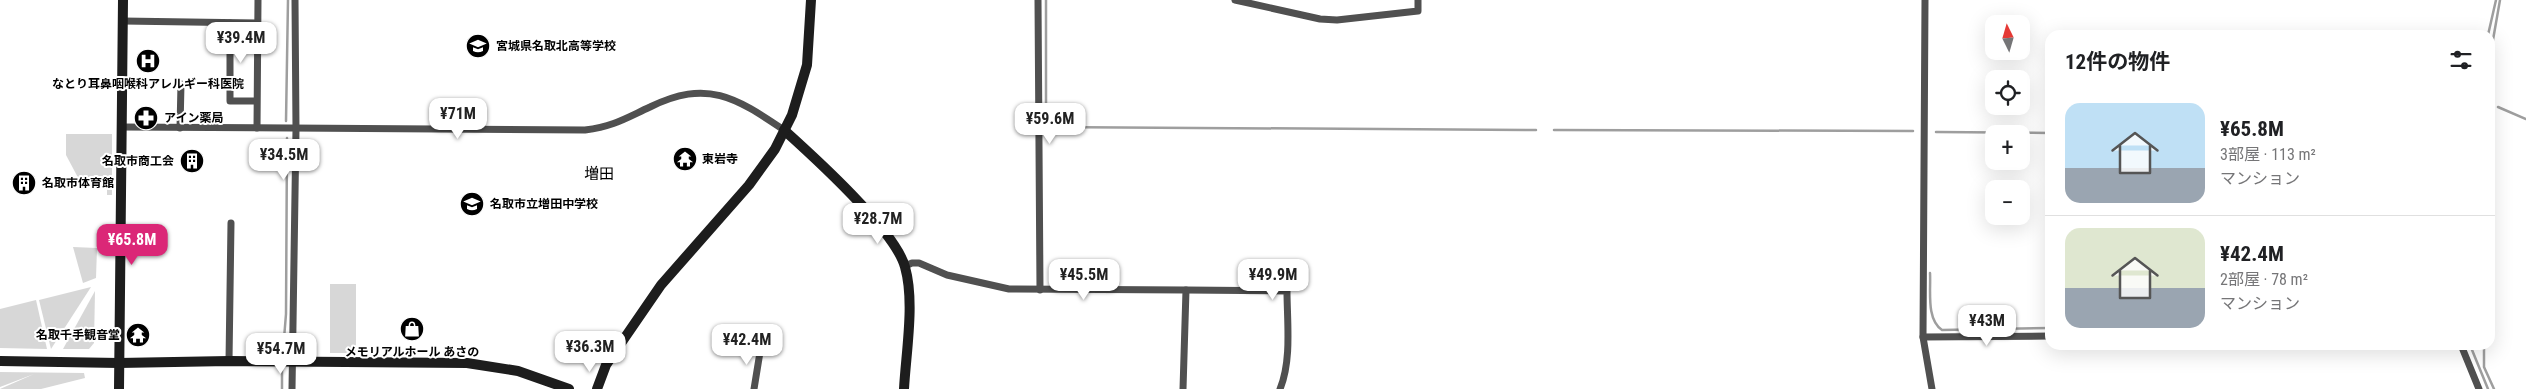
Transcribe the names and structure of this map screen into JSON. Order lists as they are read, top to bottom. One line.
{"districts":["増田"],"places":{"school or university":["宮城県名取北高等学校","名取市立増田中学校"],"hospital":["なとり耳鼻咽喉科アレルギー科医院"],"pharmacy":["アイン薬局"],"temple":["東岩寺","名取千手観音堂"],"building":["名取市商工会","名取市体育館"],"shop":["メモリアルホール あさの"]},"north":"top","page":{"map_buttons":["+","−"],"price":["¥39.4M","¥71M","¥59.6M","¥34.5M","¥28.7M","¥65.8M","¥45.5M","¥49.9M","¥43M","¥42.4M","¥36.3M","¥54.7M"],"heading":"12件の物件","list":[{"name":"¥65.8M","note":"3部屋 · 113 m² · マンション"},{"name":"¥42.4M","note":"2部屋 · 78 m² · マンション"}]}}
